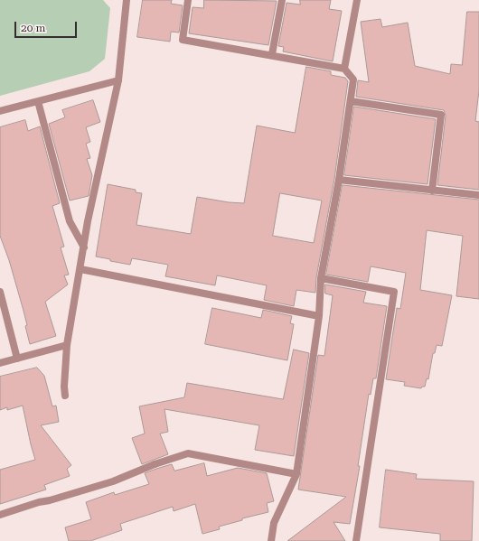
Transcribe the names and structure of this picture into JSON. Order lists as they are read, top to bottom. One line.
{"scale_bar":"20 m"}
